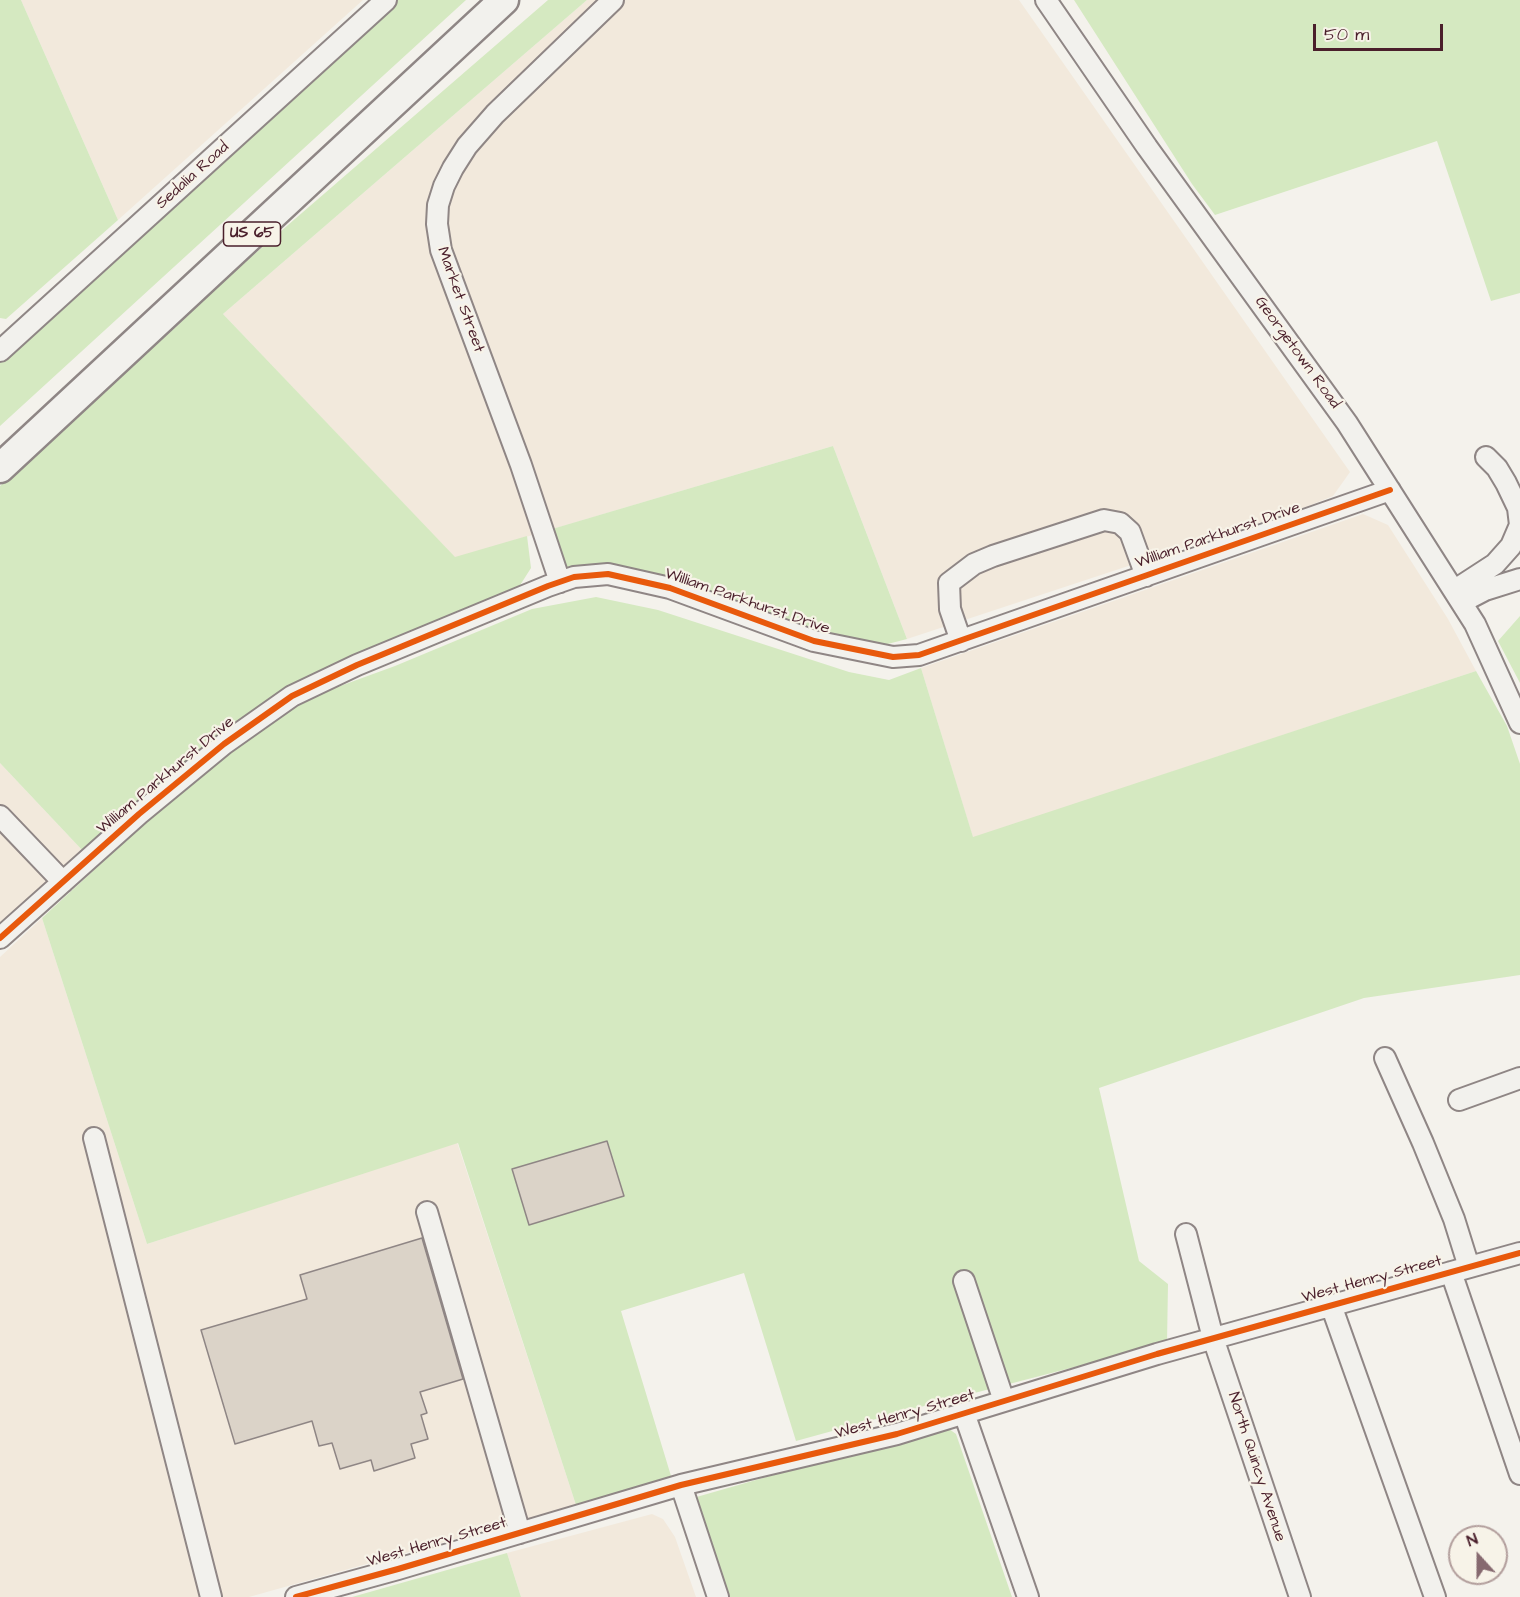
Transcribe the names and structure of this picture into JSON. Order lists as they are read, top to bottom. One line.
{"streets":{"highway":["US 65"],"street":["Sedalia Road","Market Street","Georgetown Road","William Parkhurst Drive","West Henry Street","North Quincy Avenue"]},"crossings":[["Market Street","William Parkhurst Drive"],["Georgetown Road","William Parkhurst Drive"],["West Henry Street","North Quincy Avenue"]],"scale_bar":"50 m","north":"top"}
